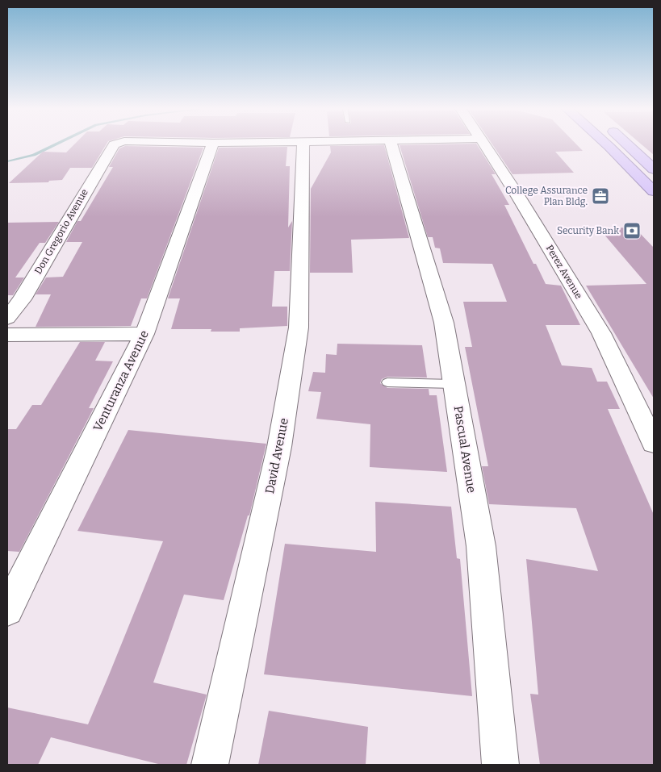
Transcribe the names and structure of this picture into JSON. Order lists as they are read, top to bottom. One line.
{"streets":{"street":["Don Gregorio Avenue","Perez Avenue","Venturanza Avenue","Pascual Avenue","David Avenue"]},"places":{"office":["College Assurance Plan Bldg."],"bank":["Security Bank"]}}
